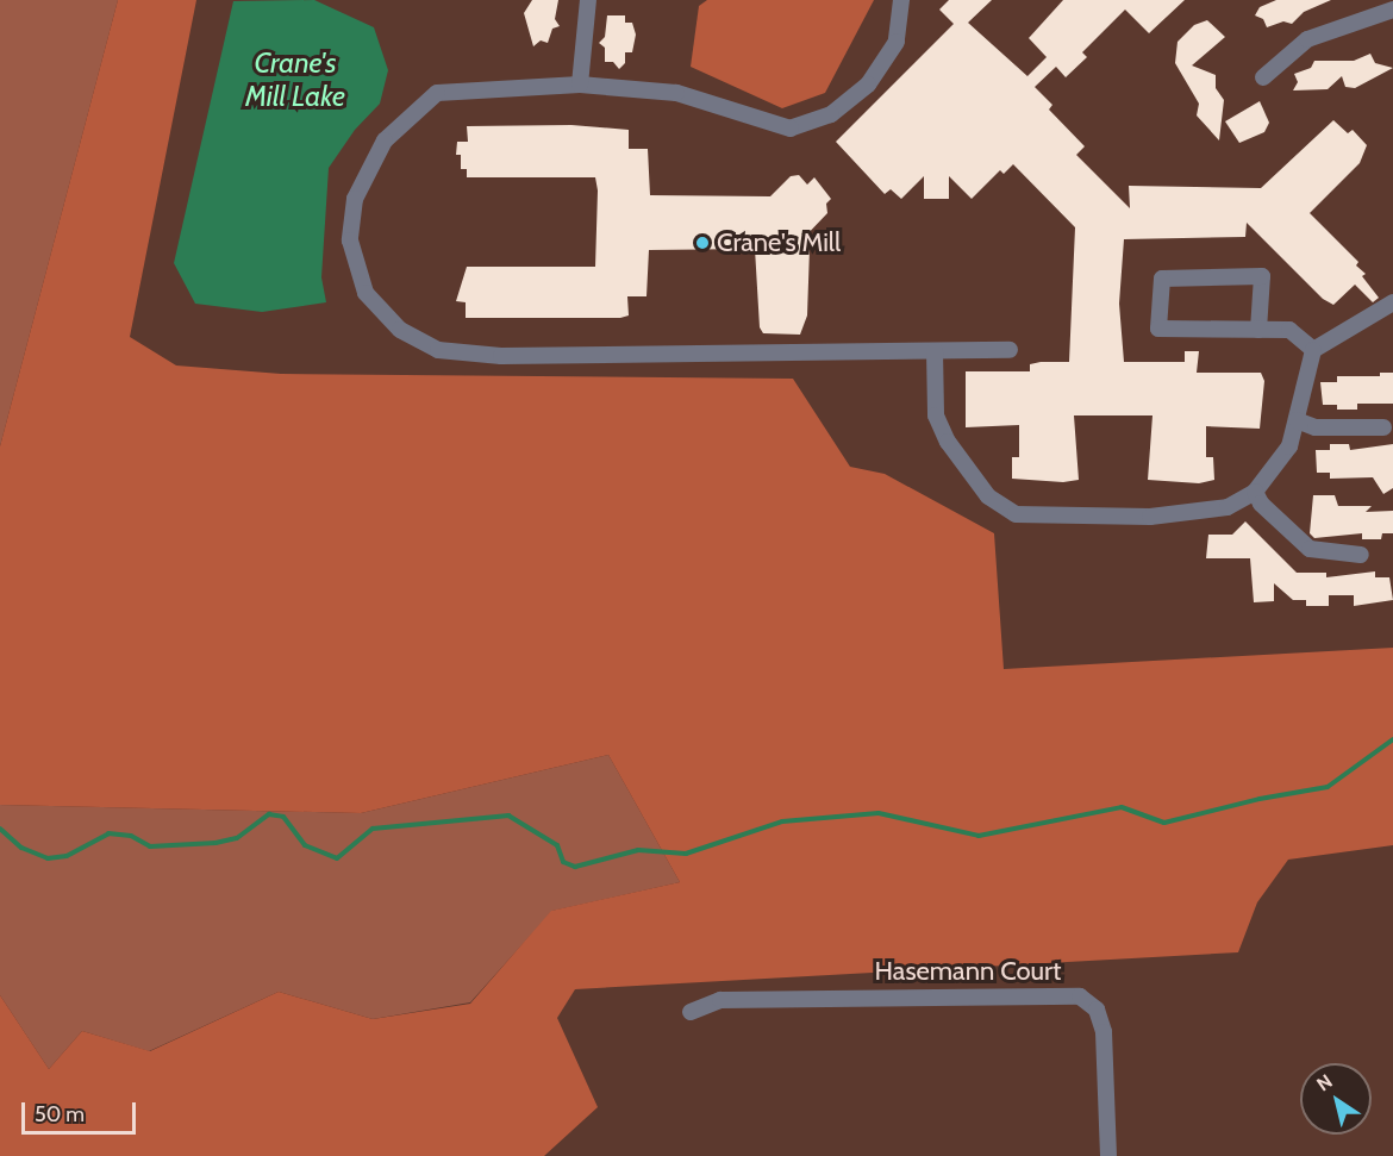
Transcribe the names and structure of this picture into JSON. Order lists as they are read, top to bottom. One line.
{"streets":{"street":["Hasemann Court"]},"water":["Crane's Mill Lake"],"places":["Crane's Mill"],"scale_bar":"50 m","north":"top left"}
